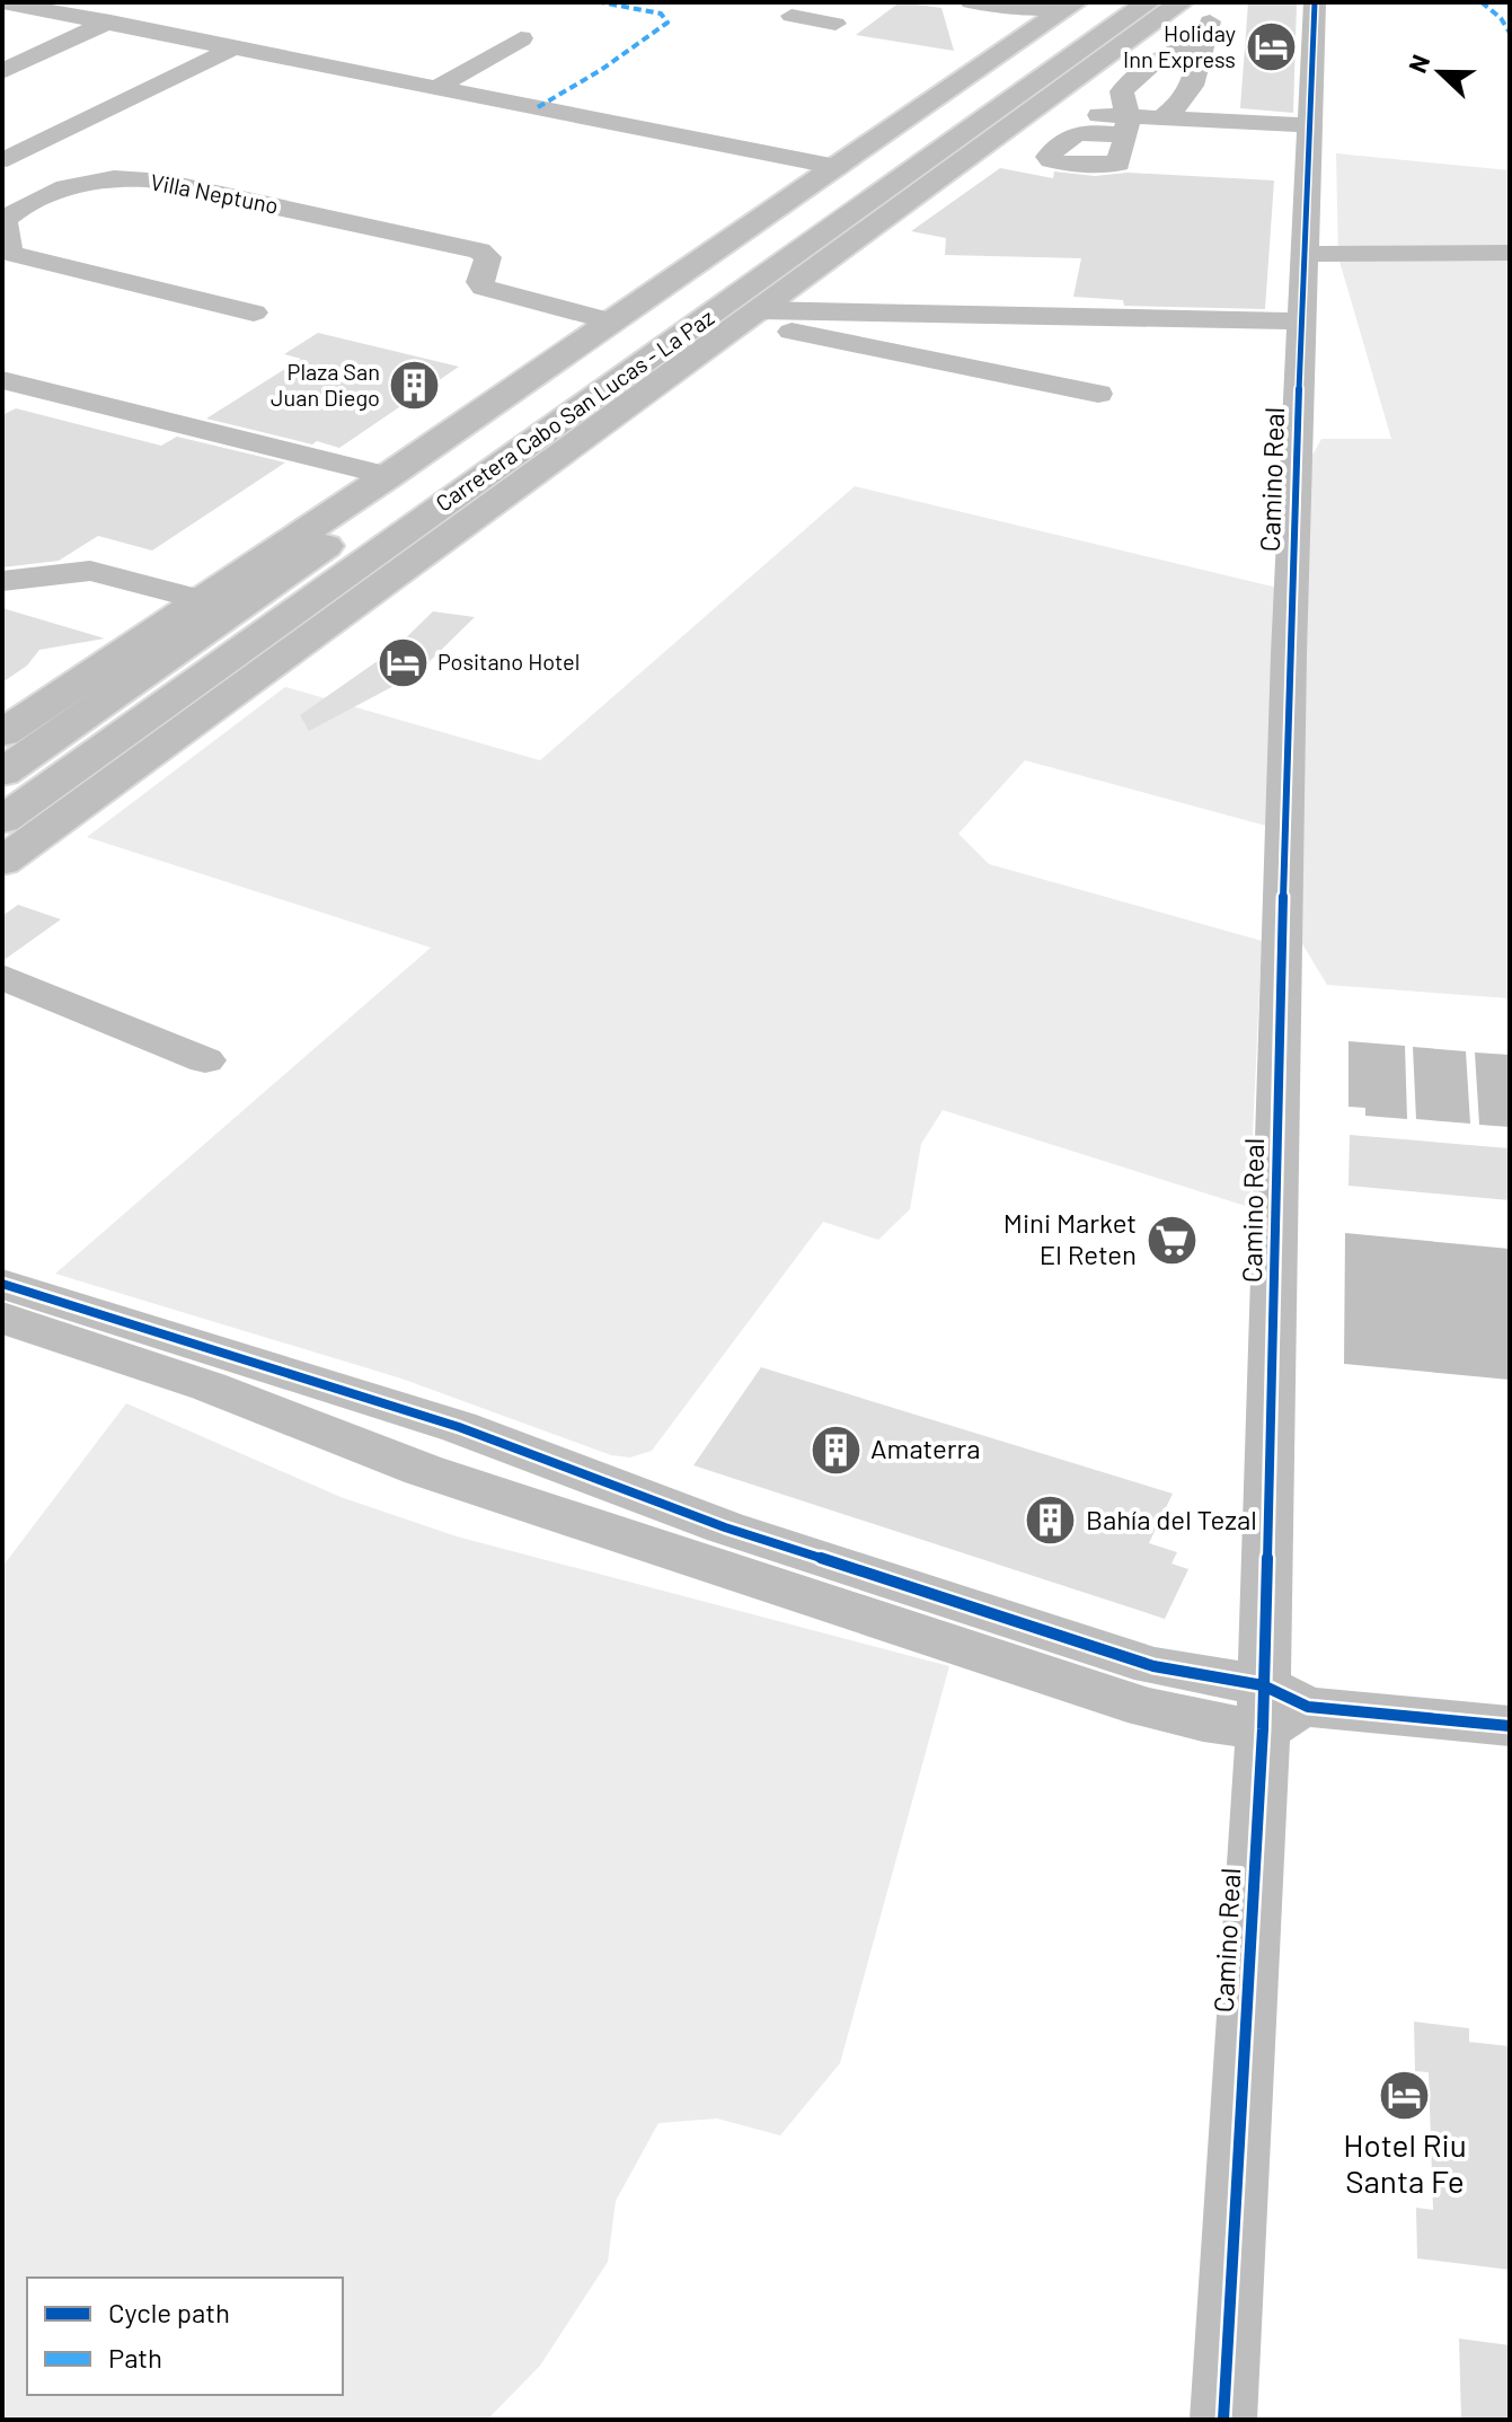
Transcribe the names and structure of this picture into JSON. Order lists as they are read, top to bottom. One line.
{"streets":{"main road":["Carretera Cabo San Lucas - La Paz"],"street":["Villa Neptuno","Camino Real"]},"places":{"hotel":["Holiday Inn Express","Positano Hotel","Hotel Riu Santa Fe"],"building":["Plaza San Juan Diego","Amaterra","Bahía del Tezal"],"supermarket":["Mini Market El Reten"]},"legend":["Cycle path","Path"],"north":"left"}
